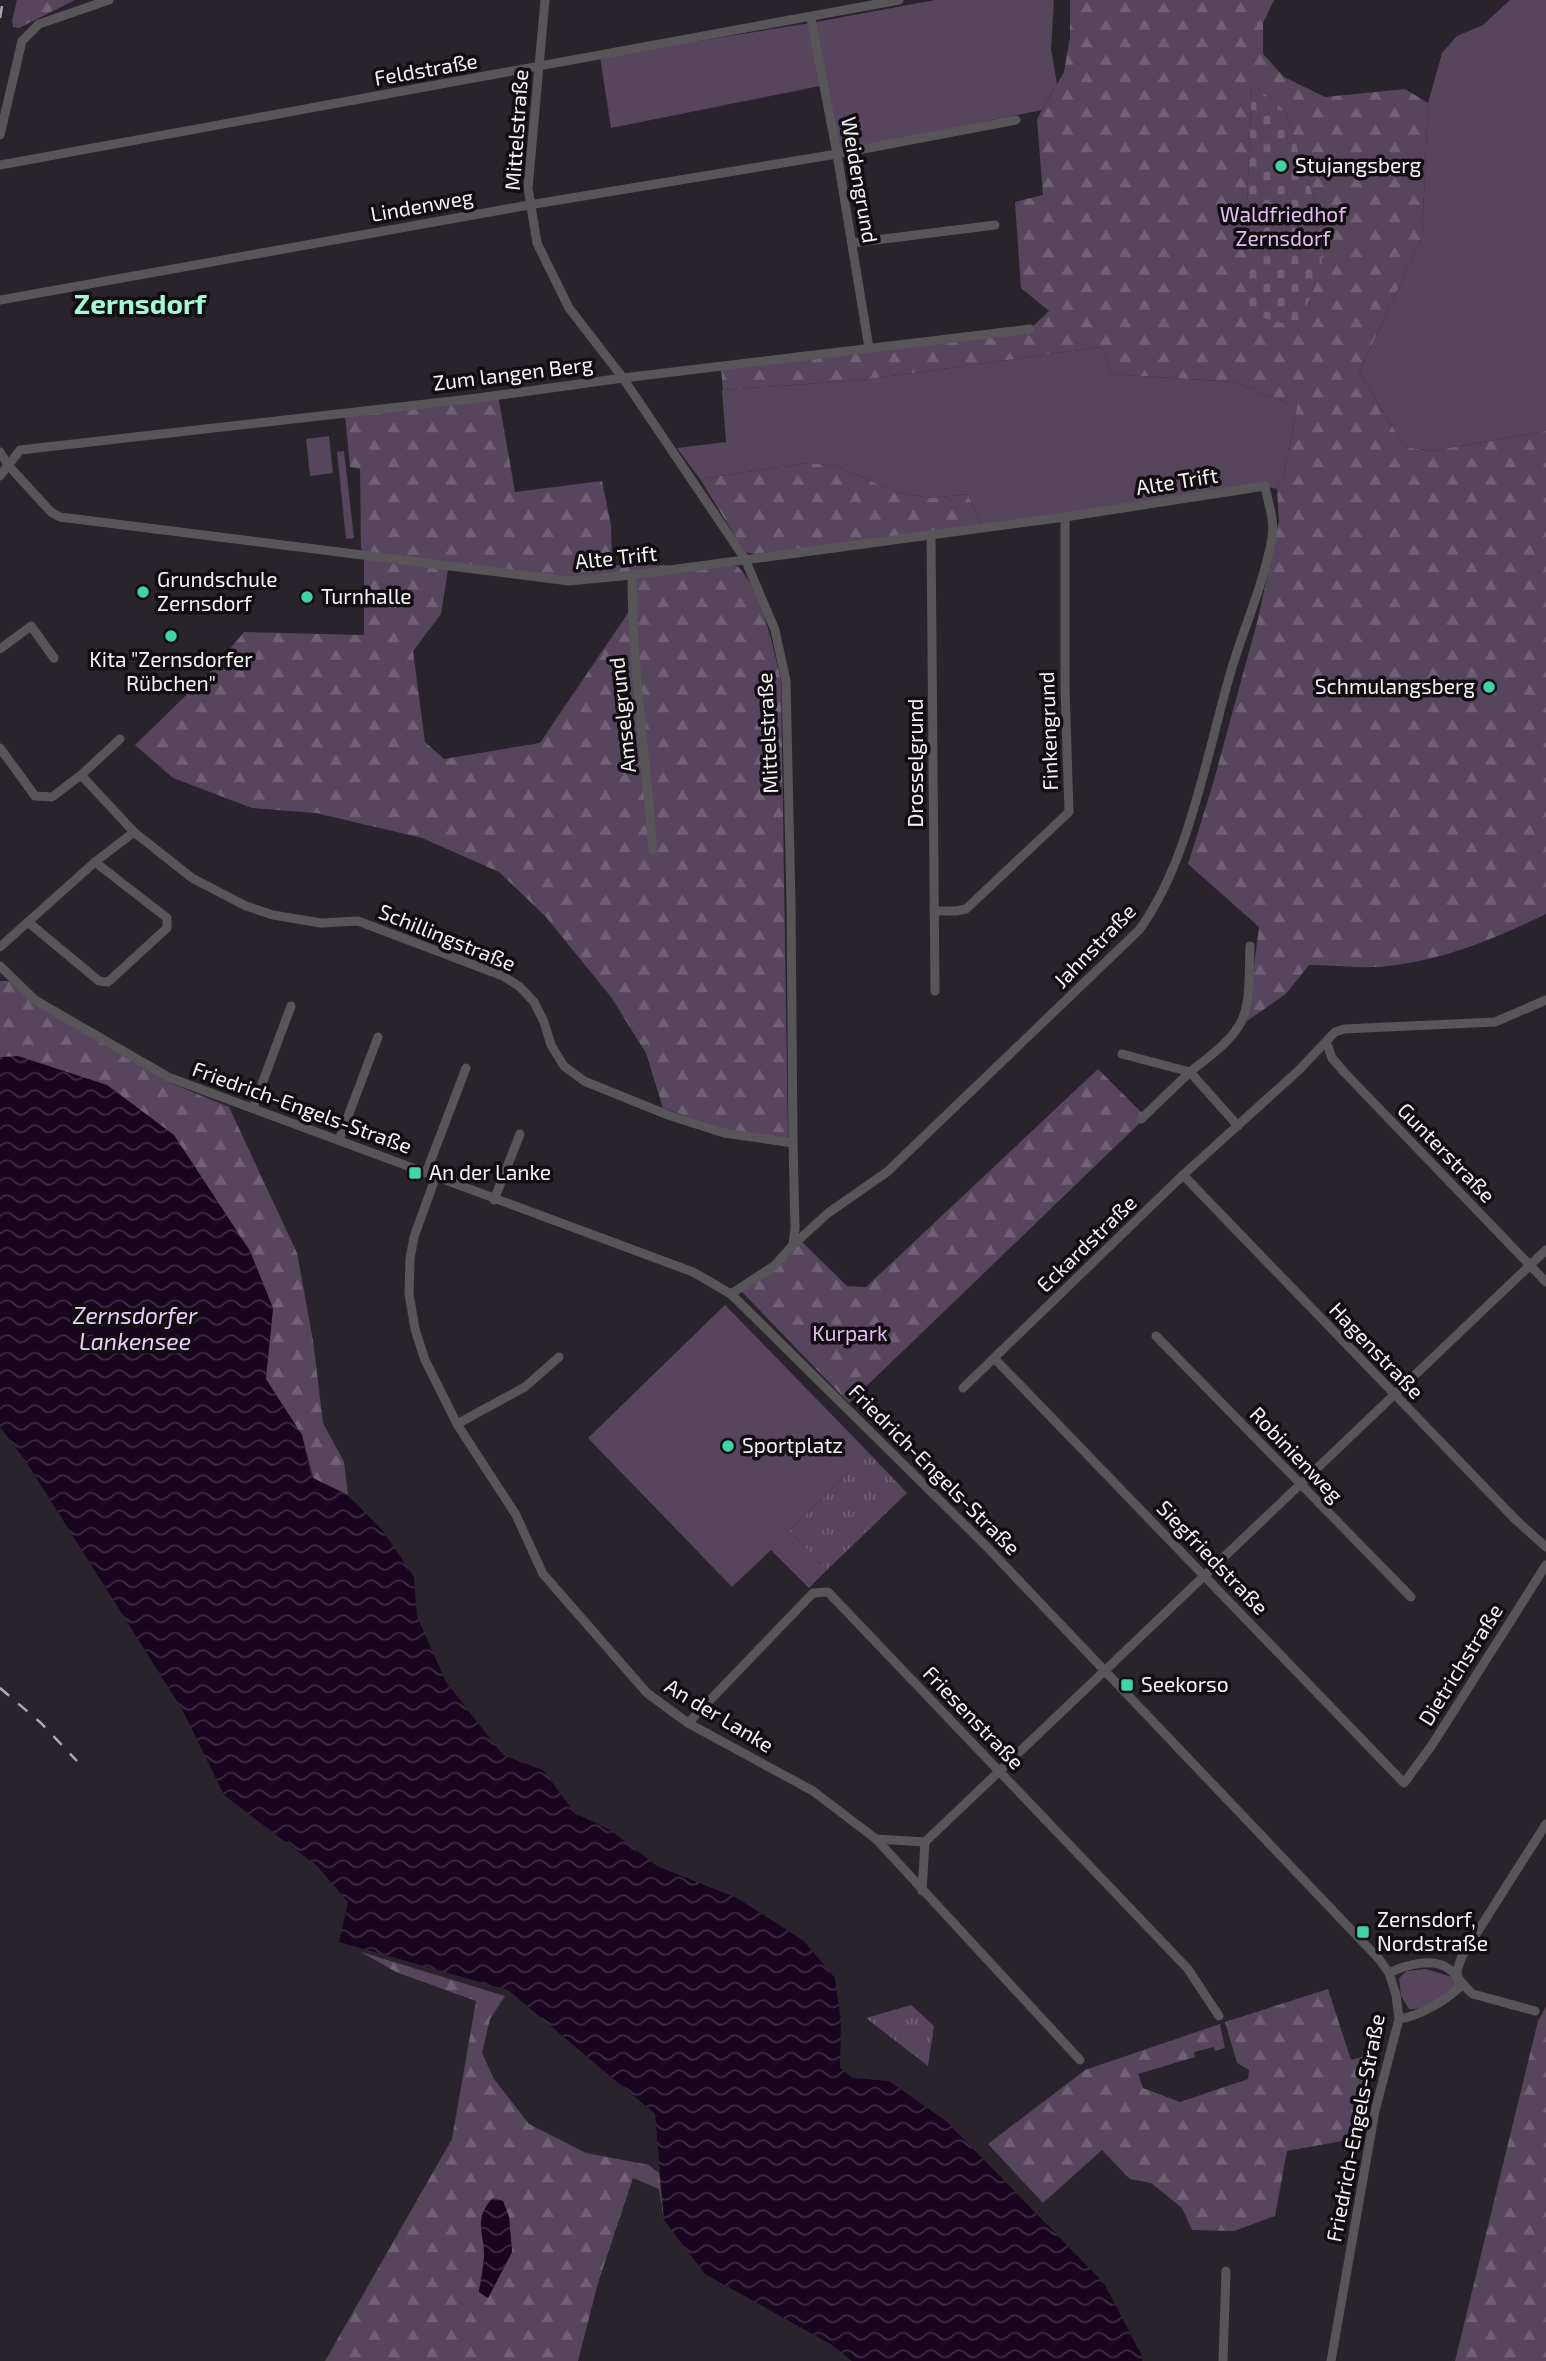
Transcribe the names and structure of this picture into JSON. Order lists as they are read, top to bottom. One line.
{"streets":{"street":["Feldstraße","Mittelstraße","Weidengrund","Lindenweg","Zum langen Berg","Alte Trift","Amselgrund","Finkengrund","Drosselgrund","Schillingstraße","Jahnstraße","Friedrich-Engels-Straße","Gunterstraße","Eckardstraße","Hagenstraße","Robinienweg","Siegfriedstraße","Dietrichstraße","An der Lanke","Friesenstraße"]},"crossings":[["Feldstraße","Mittelstraße"],["Feldstraße","Weidengrund"],["Mittelstraße","Lindenweg"],["Mittelstraße","Zum langen Berg"],["Mittelstraße","Alte Trift"],["Mittelstraße","Schillingstraße"],["Mittelstraße","Jahnstraße"],["Weidengrund","Lindenweg"],["Weidengrund","Zum langen Berg"],["Zum langen Berg","Alte Trift"],["Alte Trift","Amselgrund"],["Alte Trift","Finkengrund"],["Alte Trift","Drosselgrund"],["Alte Trift","Jahnstraße"],["Finkengrund","Drosselgrund"],["Friedrich-Engels-Straße","An der Lanke"],["Gunterstraße","Eckardstraße"],["Eckardstraße","Hagenstraße"],["Eckardstraße","Siegfriedstraße"],["Siegfriedstraße","Dietrichstraße"],["An der Lanke","Friesenstraße"]],"districts":["Zernsdorf"],"water":["Zernsdorfer Lankensee"],"parks":["Waldfriedhof Zernsdorf","Kurpark"],"places":{"other":["Stujangsberg","Grundschule Zernsdorf","Turnhalle","Kita \"Zernsdorfer Rübchen\"","Schmulangsberg","Sportplatz"],"transit":["An der Lanke","Seekorso","Zernsdorf, Nordstraße"]}}
